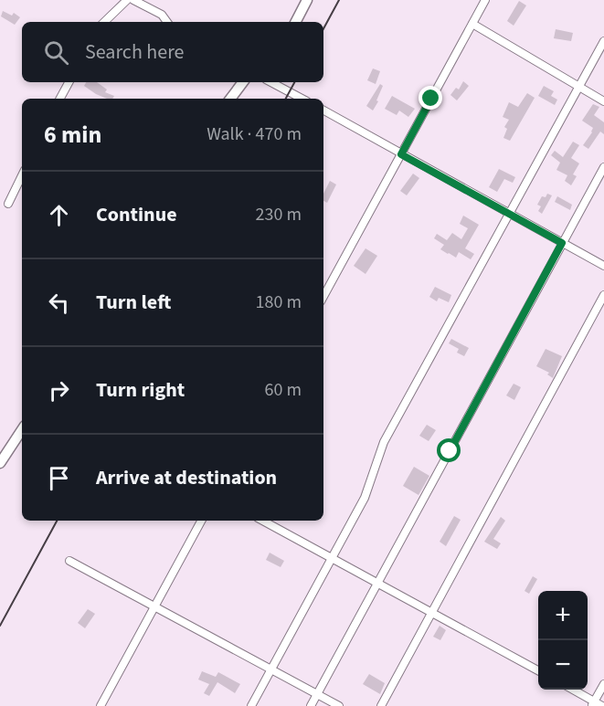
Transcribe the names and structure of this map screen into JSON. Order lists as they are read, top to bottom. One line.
{"page":{"search":"Search here","heading":["6 min","Walk · 470 m"],"list":[["Continue","230 m"],["Turn left","180 m"],["Turn right","60 m"],"Arrive at destination"],"map_buttons":["+","−"]}}
